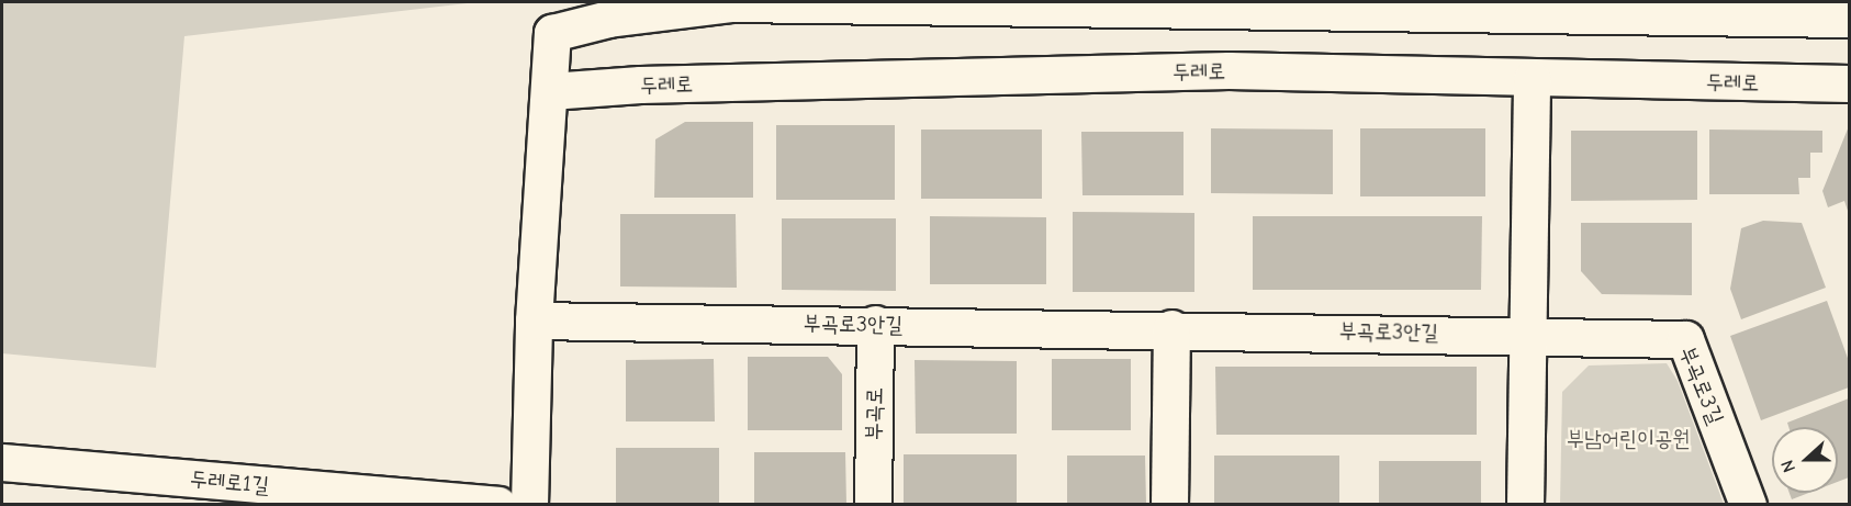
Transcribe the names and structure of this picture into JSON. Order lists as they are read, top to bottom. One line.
{"streets":{"street":["두레로","부곡로3안길","부곡로3길","부곡로","두레로1길"]},"crossings":[["부곡로3안길","부곡로3길"],["부곡로3안길","부곡로"]],"parks":["부남어린이공원"],"north":"left"}
